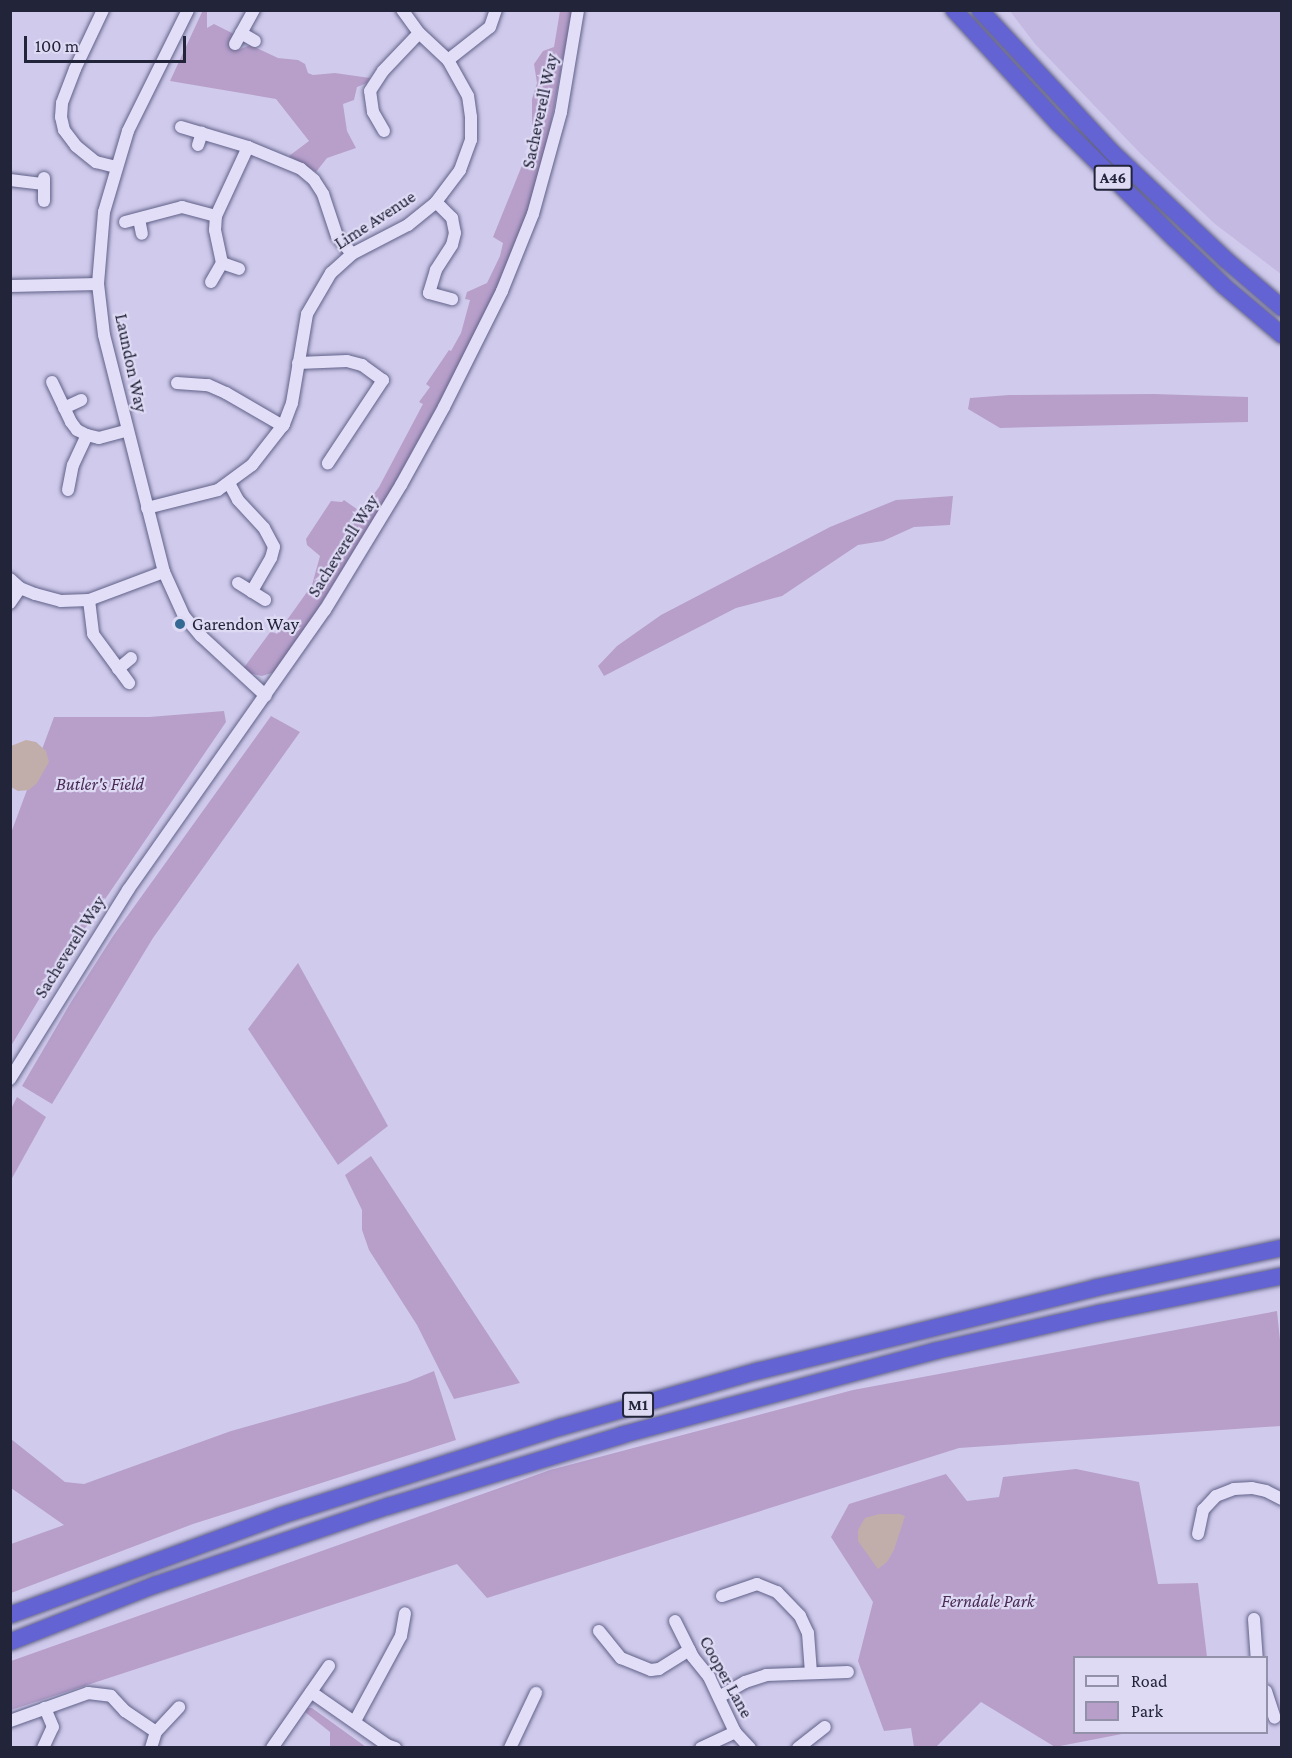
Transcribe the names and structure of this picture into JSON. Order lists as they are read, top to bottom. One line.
{"streets":{"highway":["A46","M1"],"street":["Sacheverell Way","Lime Avenue","Laundon Way","Cooper Lane"]},"crossings":[["Sacheverell Way","Laundon Way"],["Lime Avenue","Laundon Way"]],"parks":["Butler's Field","Ferndale Park"],"places":["Garendon Way"],"legend":["Road","Park"],"scale_bar":"100 m"}
